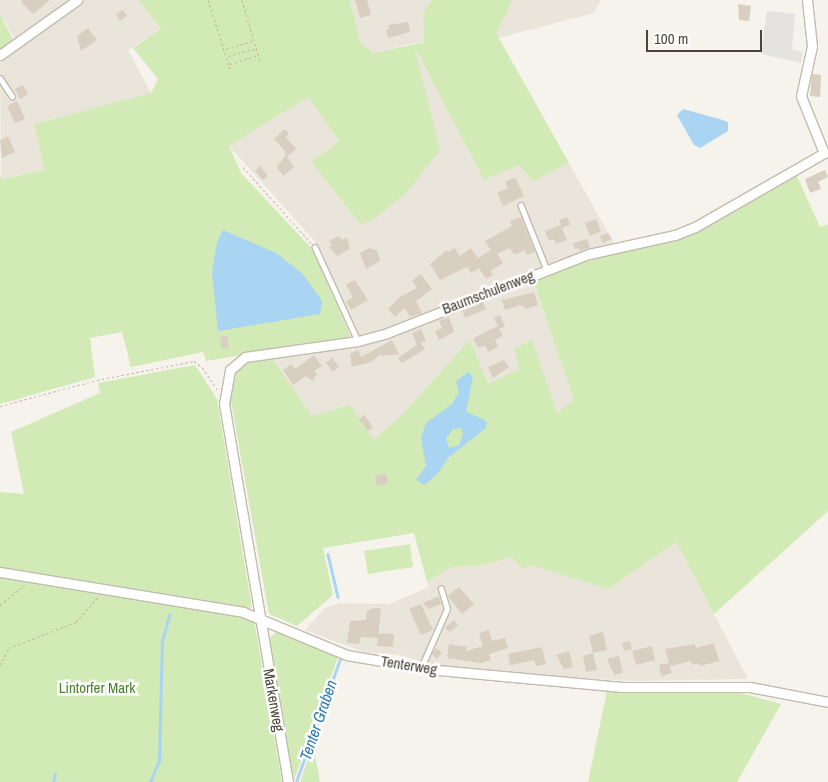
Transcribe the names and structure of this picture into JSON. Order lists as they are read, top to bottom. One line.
{"streets":{"street":["Baumschulenweg","Tenterweg","Markenweg"]},"crossings":[["Baumschulenweg","Tenterweg"],["Baumschulenweg","Markenweg"],["Tenterweg","Markenweg"]],"water":["Tenter Graben"],"parks":["Lintorfer Mark"],"scale_bar":"100 m"}
